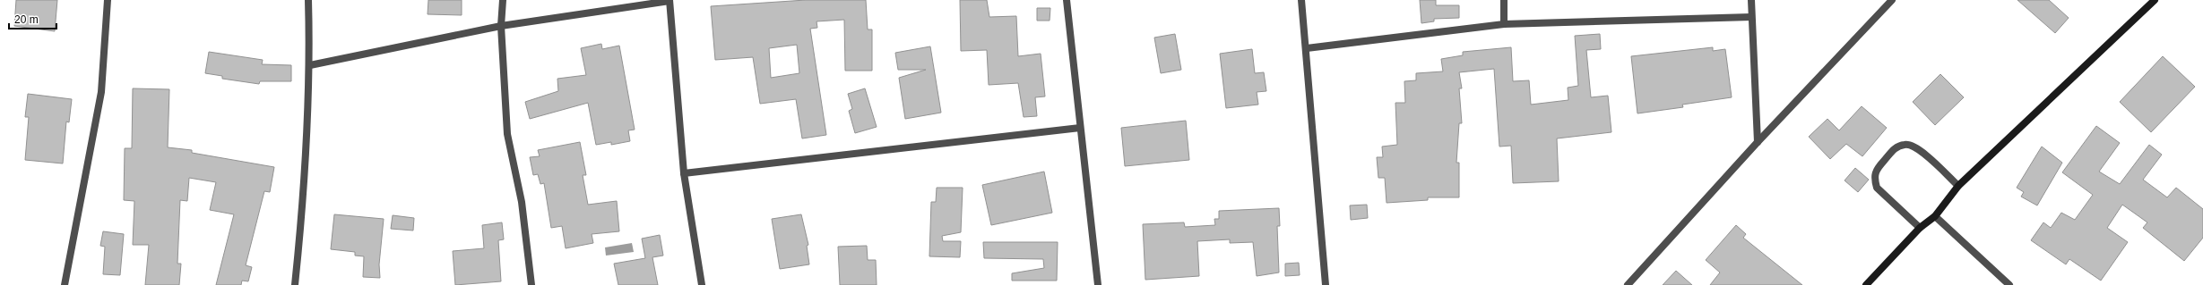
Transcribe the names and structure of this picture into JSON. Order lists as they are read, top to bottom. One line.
{"scale_bar":"20 m"}
